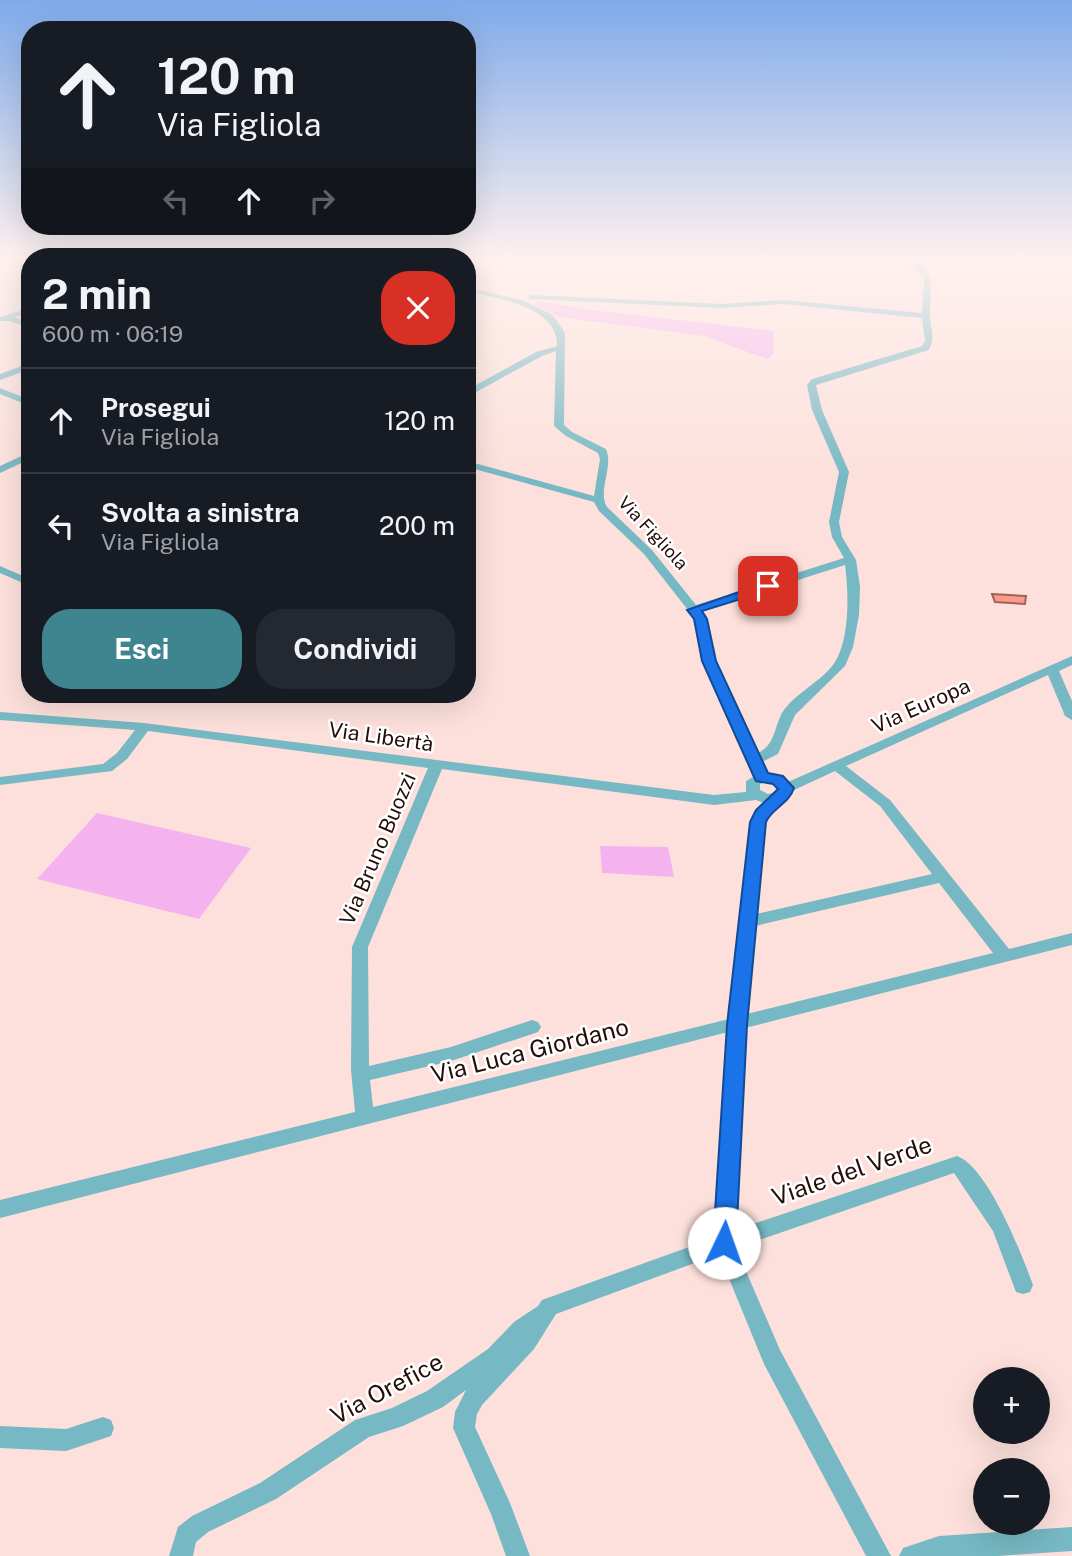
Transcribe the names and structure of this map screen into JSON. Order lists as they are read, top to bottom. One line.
{"streets":{"street":["Via Figliola","Via Europa","Via Libertà","Via Bruno Buozzi","Via Luca Giordano","Viale del Verde","Via Orefice"]},"crossings":[["Via Europa","Via Libertà"],["Via Libertà","Via Bruno Buozzi"],["Via Bruno Buozzi","Via Luca Giordano"],["Viale del Verde","Via Orefice"]],"page":{"turn":["120 m","Via Figliola"],"heading":["2 min","600 m · 06:19"],"list":[{"name":"Prosegui","note":"Via Figliola","value":"120 m"},{"name":"Svolta a sinistra","note":"Via Figliola","value":"200 m"}],"buttons":["Esci","Condividi"],"map_buttons":["+","−"]}}
